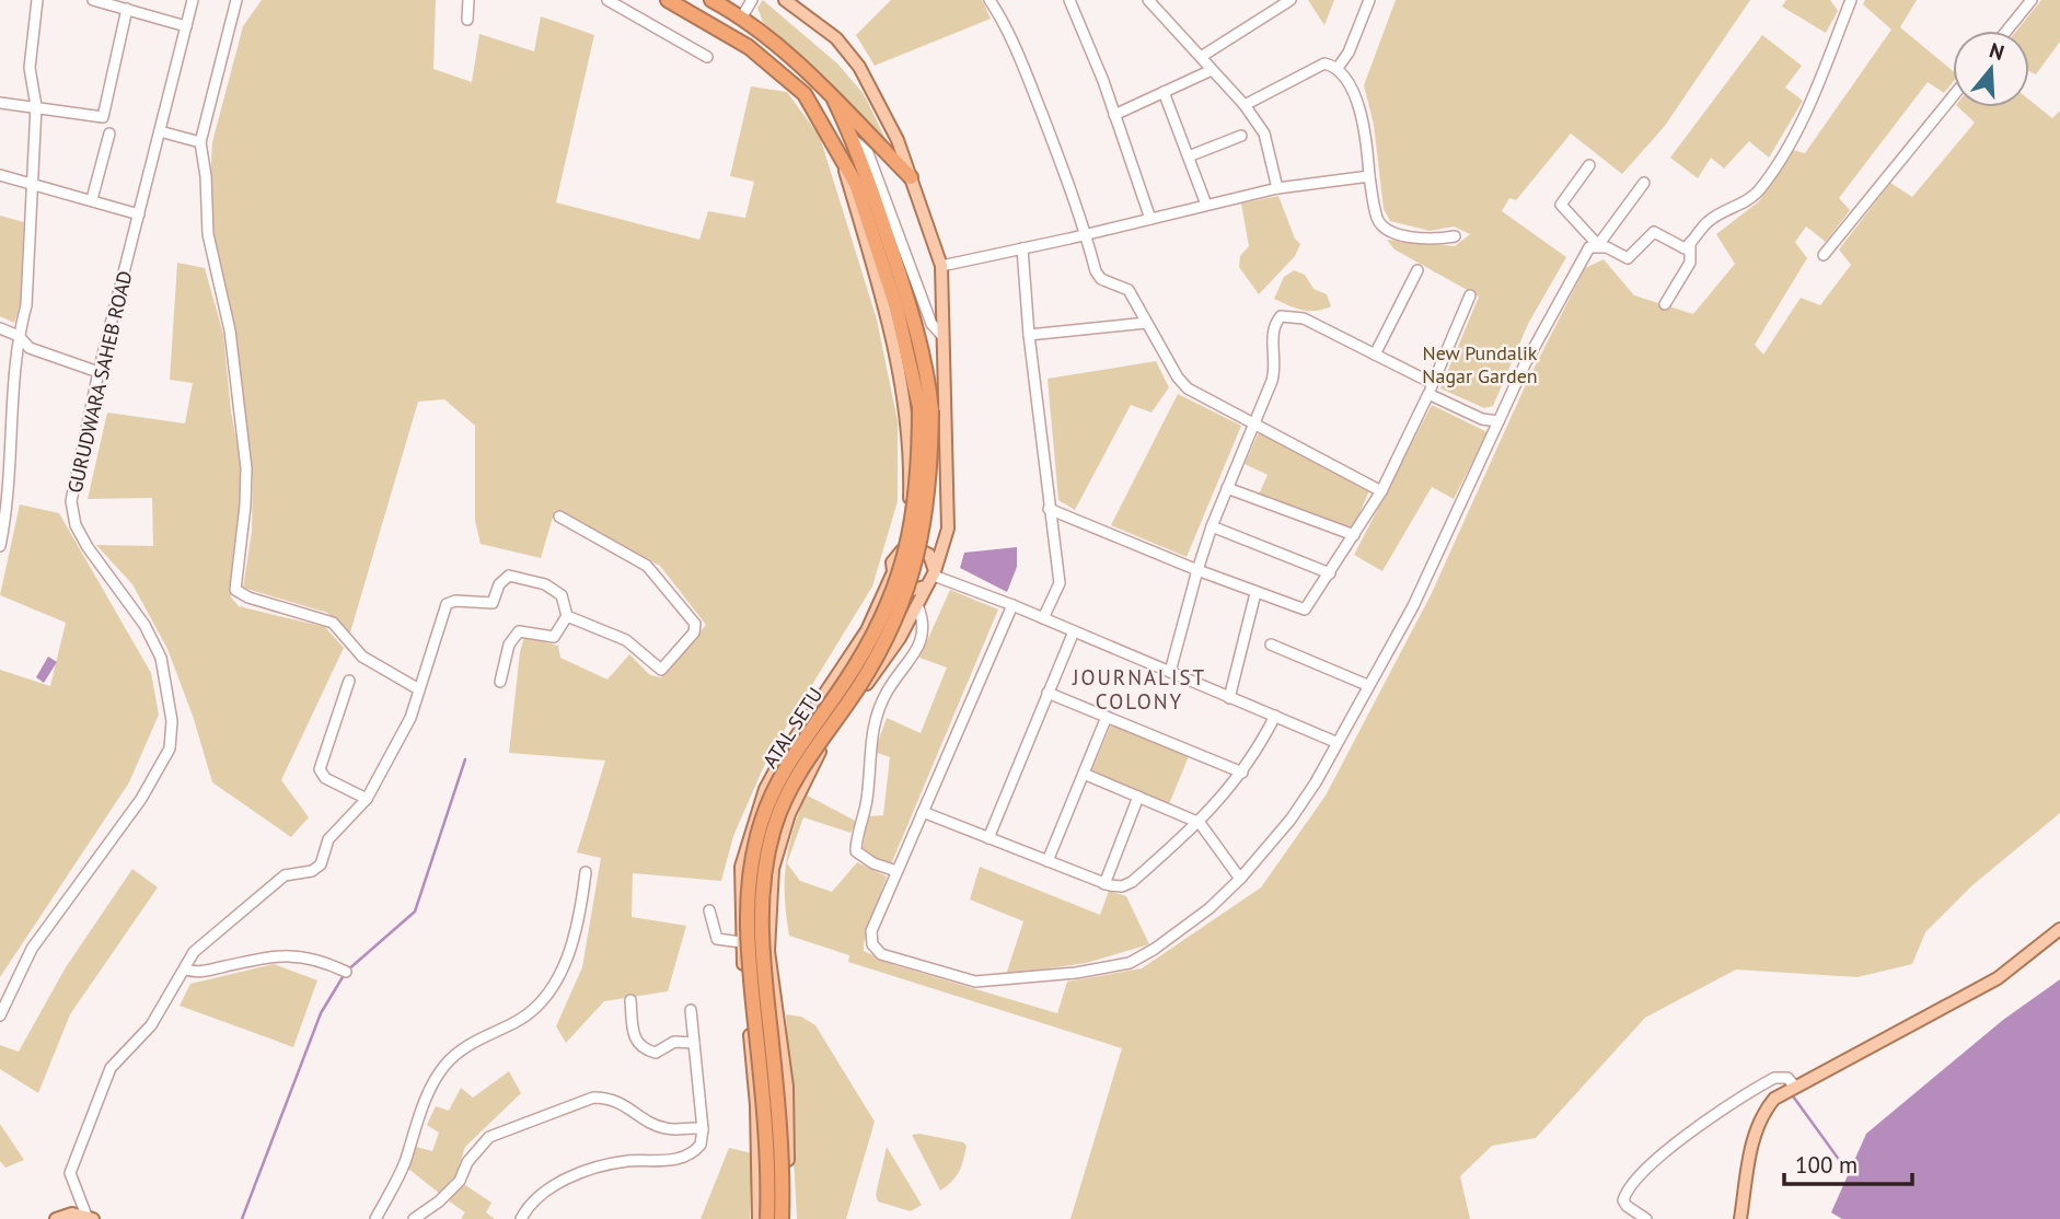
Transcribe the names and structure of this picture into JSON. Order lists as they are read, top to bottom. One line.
{"streets":{"highway":["ATAL SETU"],"street":["GURUDWARA SAHEB ROAD"]},"districts":["JOURNALIST COLONY"],"parks":["New Pundalik Nagar Garden"],"scale_bar":"100 m","north":"top"}
